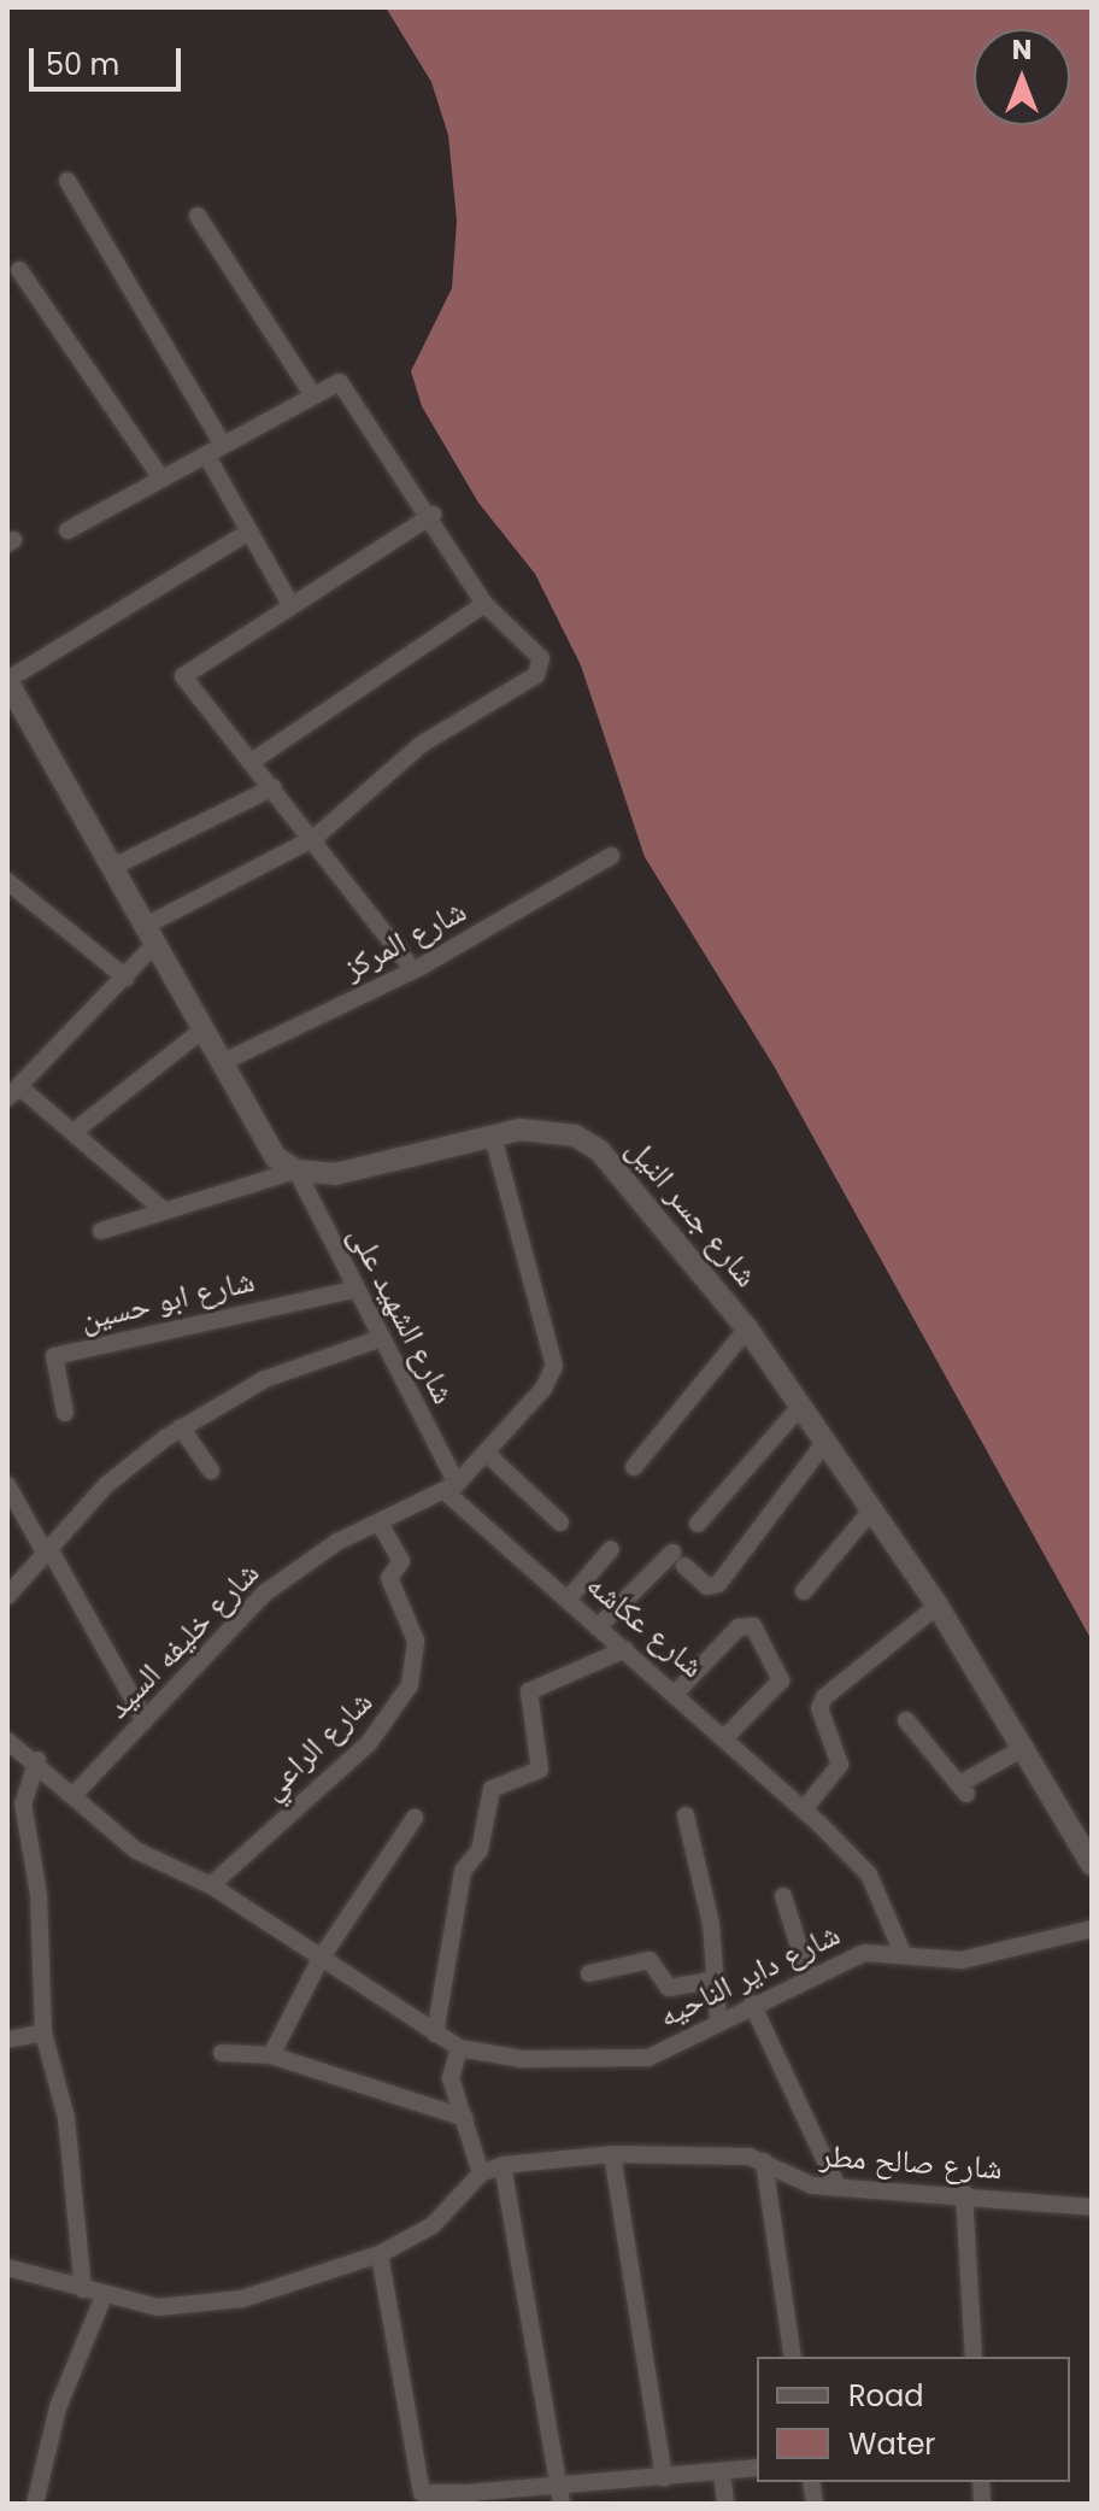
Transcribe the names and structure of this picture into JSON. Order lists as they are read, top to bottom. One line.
{"streets":{"street":["شارع المركز","شارع جسر النيل","شارع ابو حسين","شارع الشهيد على","شارع عكاشه","شارع خليفه السيد","شارع الراعي","شارع داير الناحيه","شارع صالح مطر"]},"crossings":[["شارع جسر النيل","شارع الشهيد على"],["شارع جسر النيل","شارع خليفه السيد"],["شارع ابو حسين","شارع الشهيد على"],["شارع الشهيد على","شارع عكاشه"],["شارع الشهيد على","شارع خليفه السيد"],["شارع عكاشه","شارع خليفه السيد"],["شارع عكاشه","شارع داير الناحيه"],["شارع خليفه السيد","شارع الراعي"],["شارع خليفه السيد","شارع داير الناحيه"],["شارع الراعي","شارع داير الناحيه"]],"legend":["Road","Water"],"scale_bar":"50 m","north":"top"}
